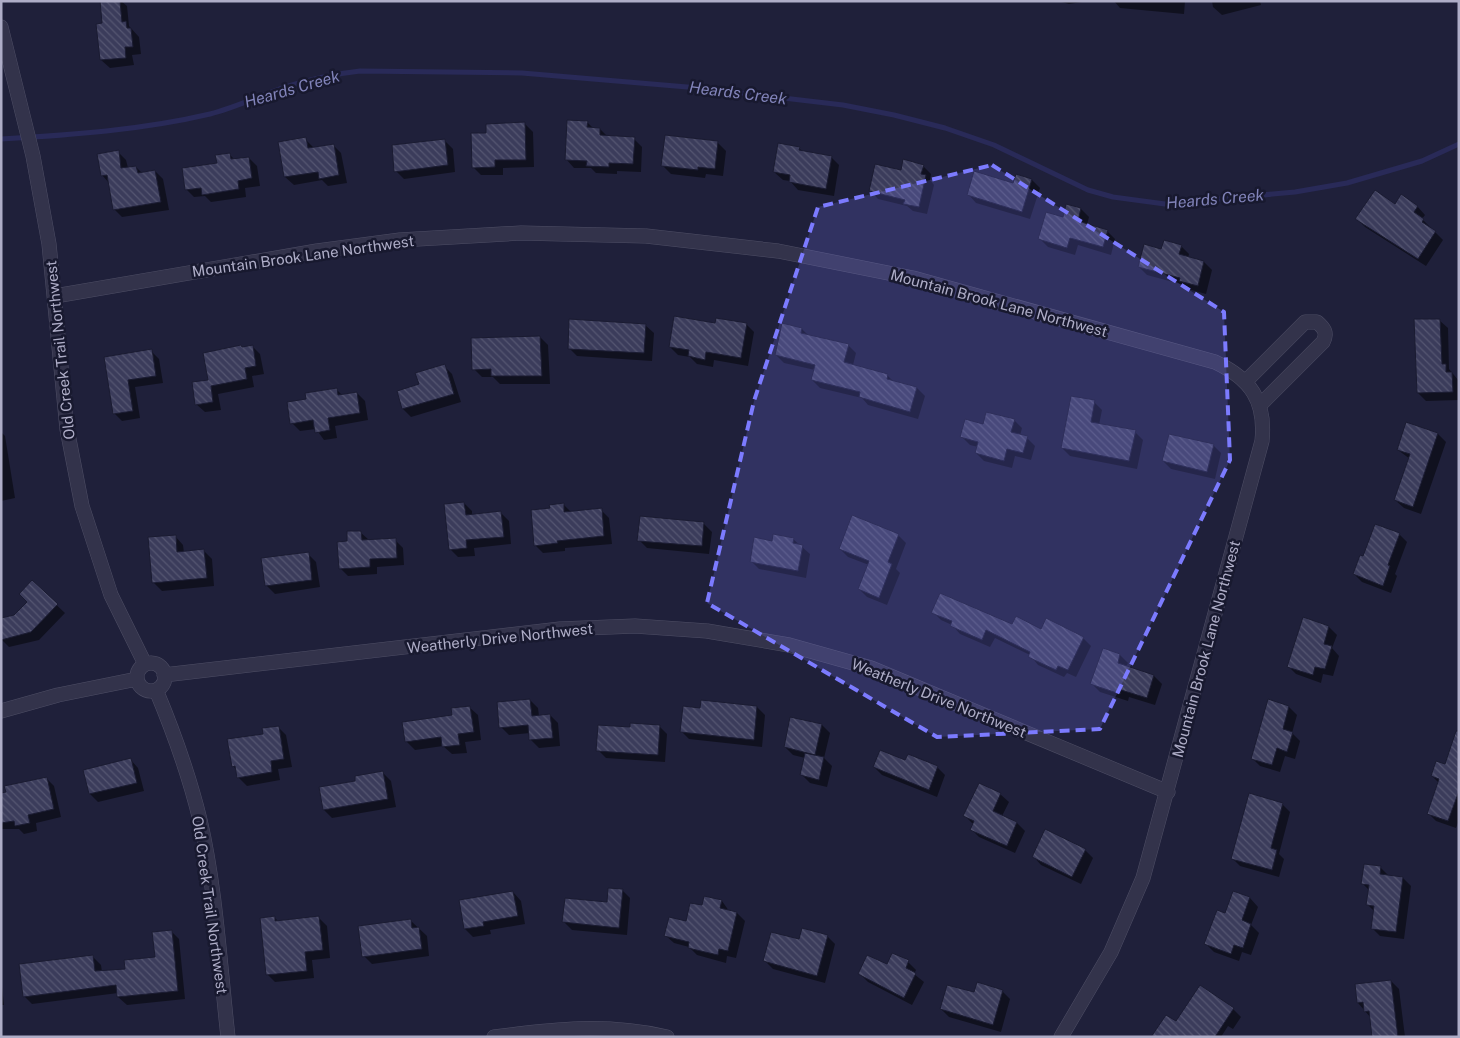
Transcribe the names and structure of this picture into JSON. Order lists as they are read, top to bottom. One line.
{"streets":{"street":["Mountain Brook Lane Northwest","Old Creek Trail Northwest","Weatherly Drive Northwest"]},"crossings":[["Mountain Brook Lane Northwest","Old Creek Trail Northwest"],["Mountain Brook Lane Northwest","Weatherly Drive Northwest"],["Old Creek Trail Northwest","Weatherly Drive Northwest"]],"water":["Heards Creek"]}
